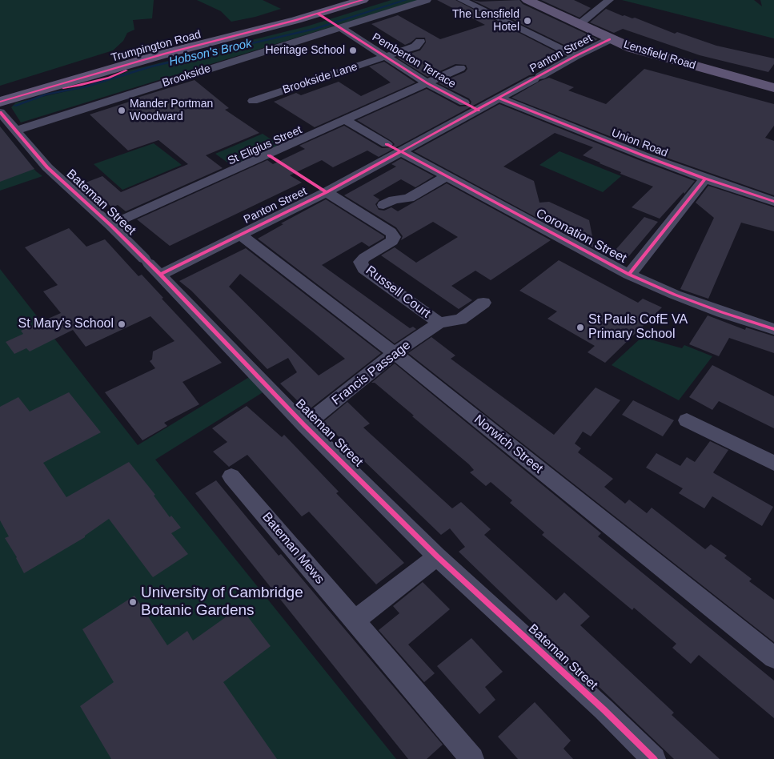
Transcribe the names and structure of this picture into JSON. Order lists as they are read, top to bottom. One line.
{"streets":{"main road":["Trumpington Road","Lensfield Road"],"street":["Panton Street","Pemberton Terrace","Brookside","Brookside Lane","Union Road","St Eligius Street","Bateman Street","Coronation Street","Russell Court","Francis Passage","Norwich Street","Bateman Mews"]},"crossings":[["Panton Street","Lensfield Road"],["Panton Street","Union Road"],["Panton Street","Bateman Street"],["Panton Street","Coronation Street"],["Panton Street","Russell Court"],["Panton Street","Norwich Street"],["Pemberton Terrace","Brookside"],["Pemberton Terrace","Brookside Lane"],["Pemberton Terrace","St Eligius Street"],["Brookside","Bateman Street"],["St Eligius Street","Bateman Street"],["Bateman Street","Francis Passage"],["Russell Court","Francis Passage"],["Francis Passage","Norwich Street"]],"water":["Hobson's Brook"],"places":["The Lensfield Hotel","Heritage School","Mander Portman Woodward","St Mary's School","St Pauls CofE VA Primary School","University of Cambridge Botanic Gardens"]}
